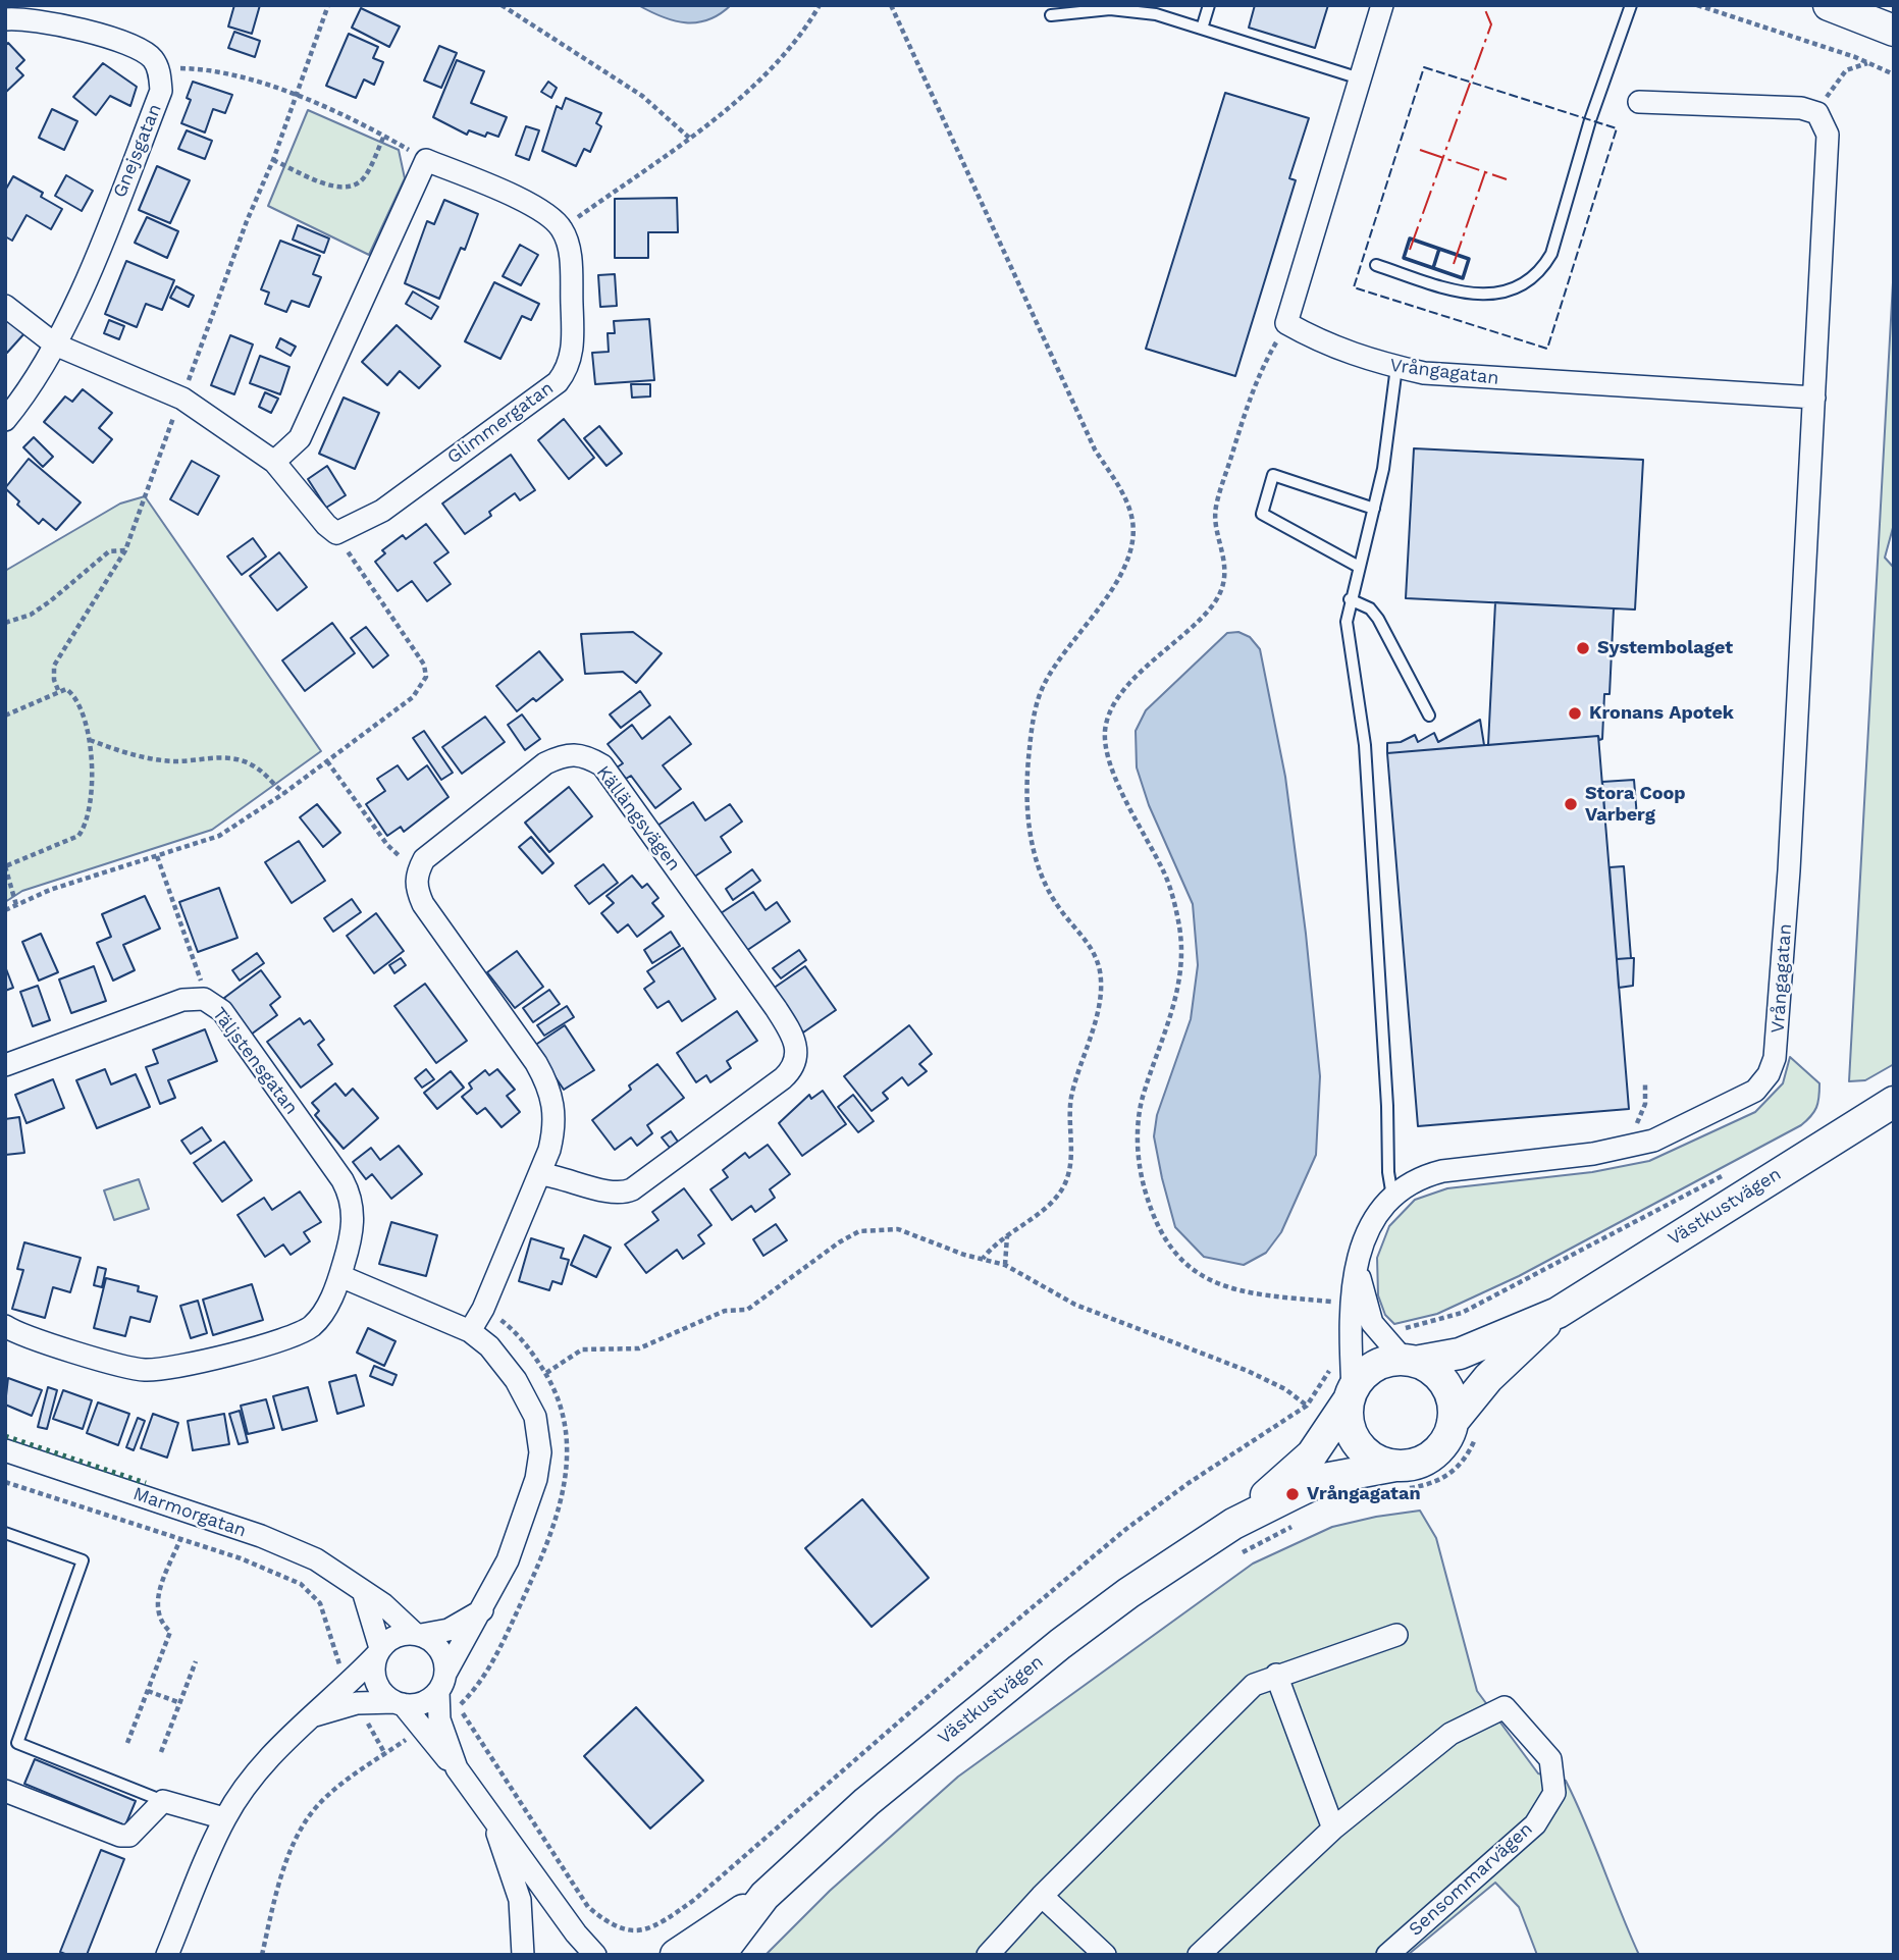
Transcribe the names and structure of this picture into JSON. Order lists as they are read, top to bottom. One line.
{"streets":{"street":["Gnejsgatan","Vrångagatan","Glimmergatan","Källängsvägen","Täljstensgatan","Västkustvägen","Marmorgatan","Sensommarvägen"]},"crossings":[["Vrångagatan","Västkustvägen"]],"places":["Systembolaget","Kronans Apotek","Stora Coop Varberg","Vrångagatan"]}
